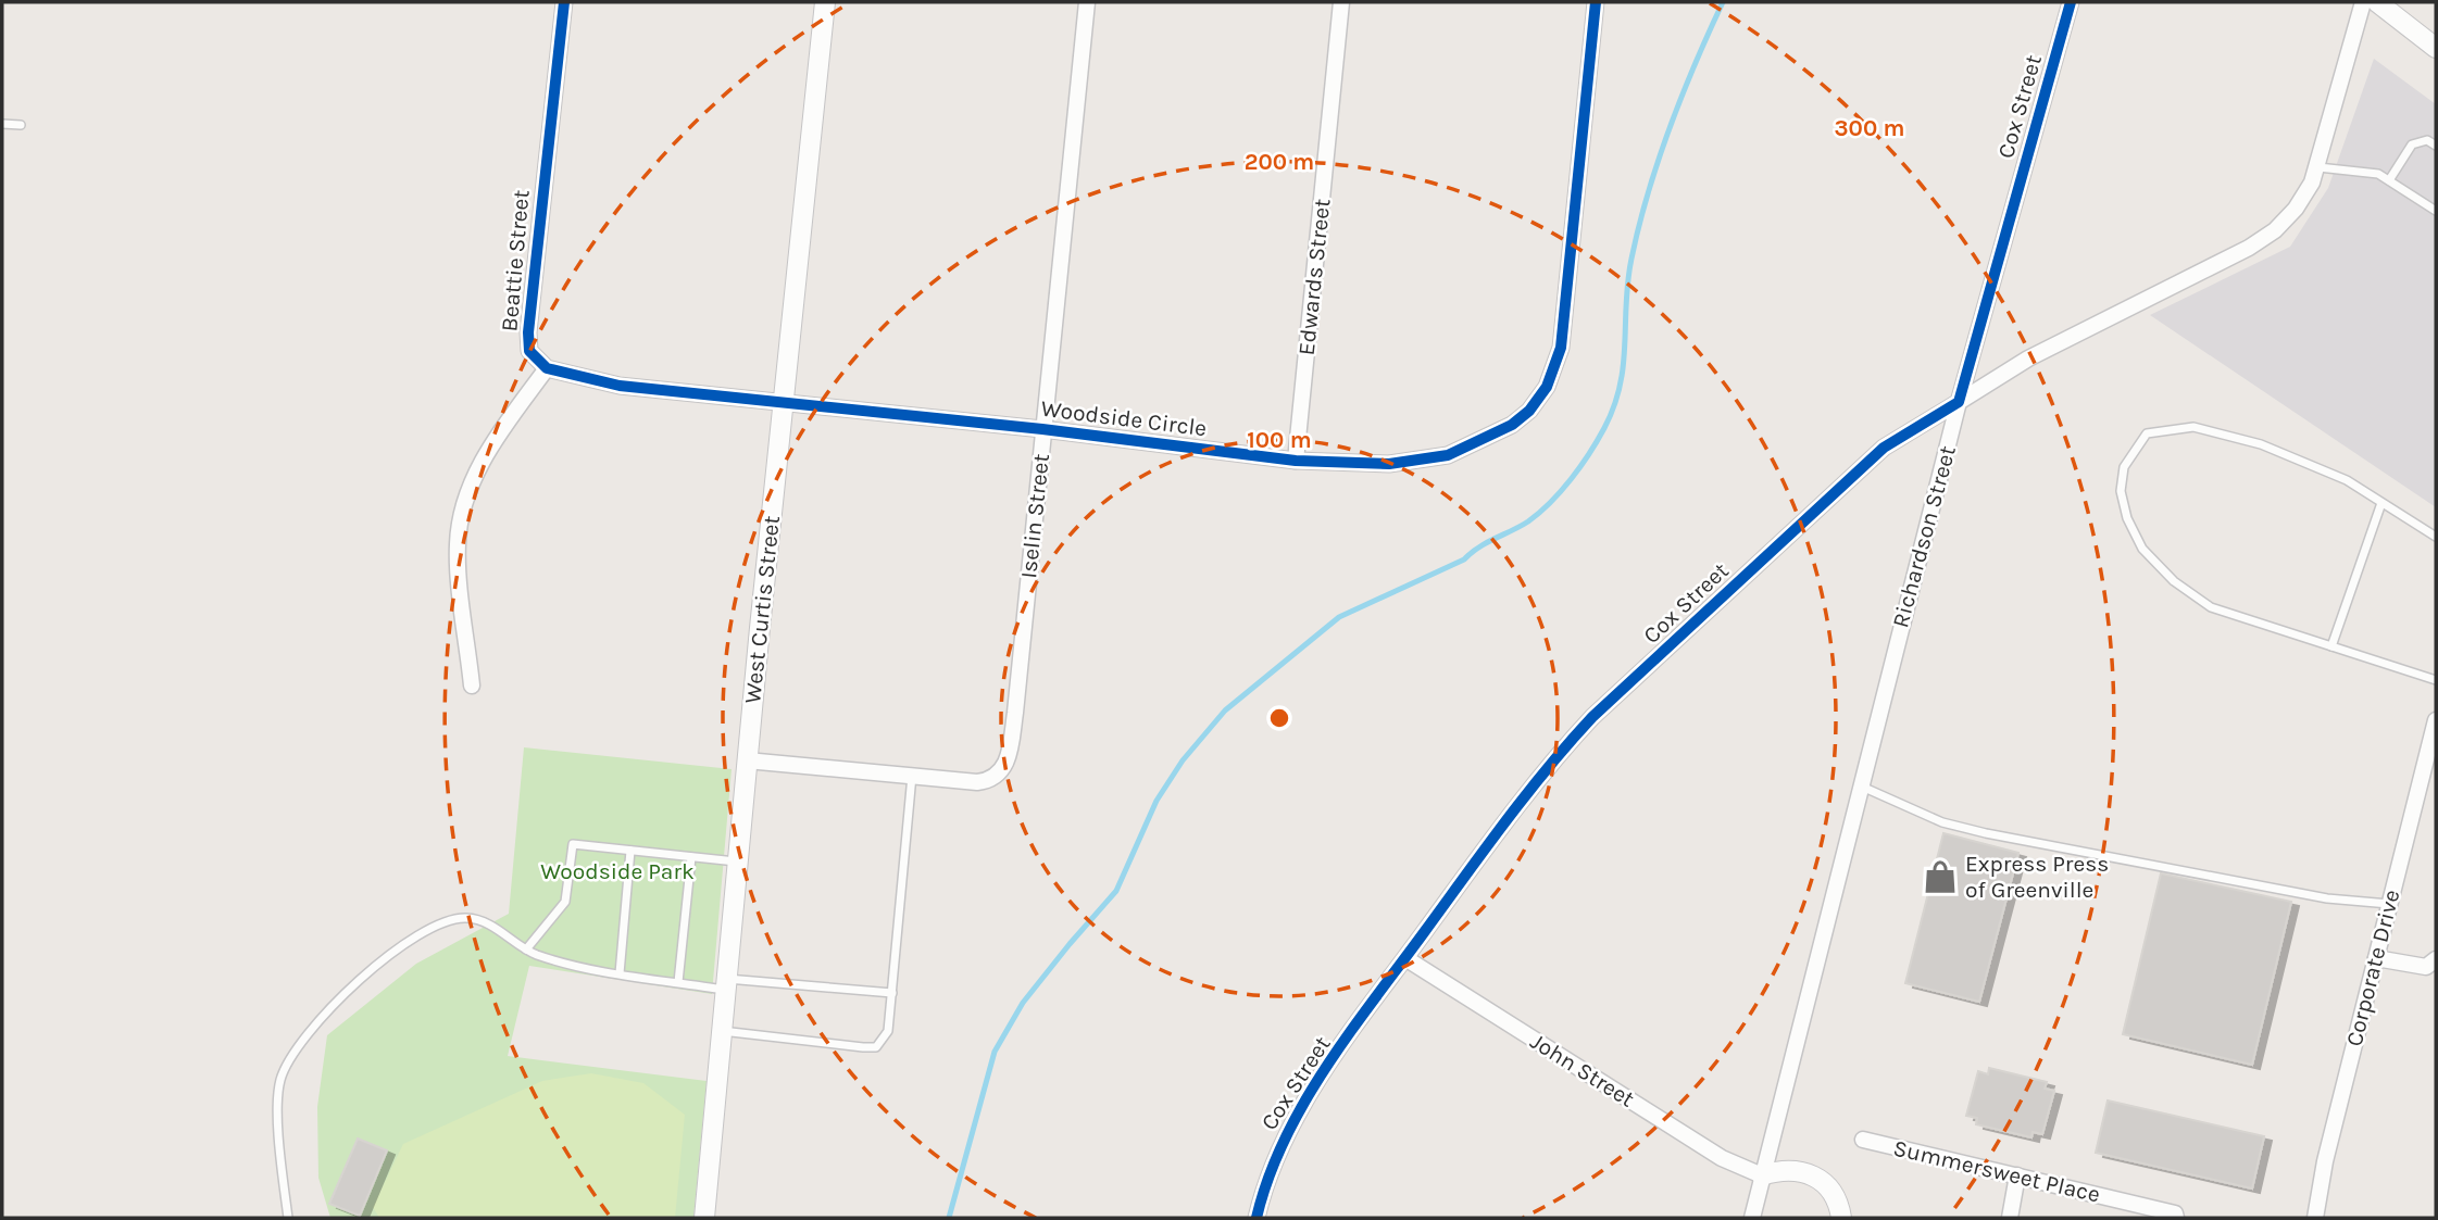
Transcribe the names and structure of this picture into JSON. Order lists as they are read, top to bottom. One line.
{"streets":{"street":["Cox Street","Beattie Street","Edwards Street","Woodside Circle","Iselin Street","Richardson Street","West Curtis Street","Corporate Drive","John Street","Summersweet Place"]},"crossings":[["Cox Street","Richardson Street"],["Cox Street","John Street"],["Edwards Street","Woodside Circle"],["Woodside Circle","Iselin Street"],["Woodside Circle","West Curtis Street"],["Iselin Street","West Curtis Street"],["Richardson Street","John Street"]],"parks":["Woodside Park"],"places":{"shop":["Express Press of Greenville"]},"rings":["300 m","200 m","100 m"]}
